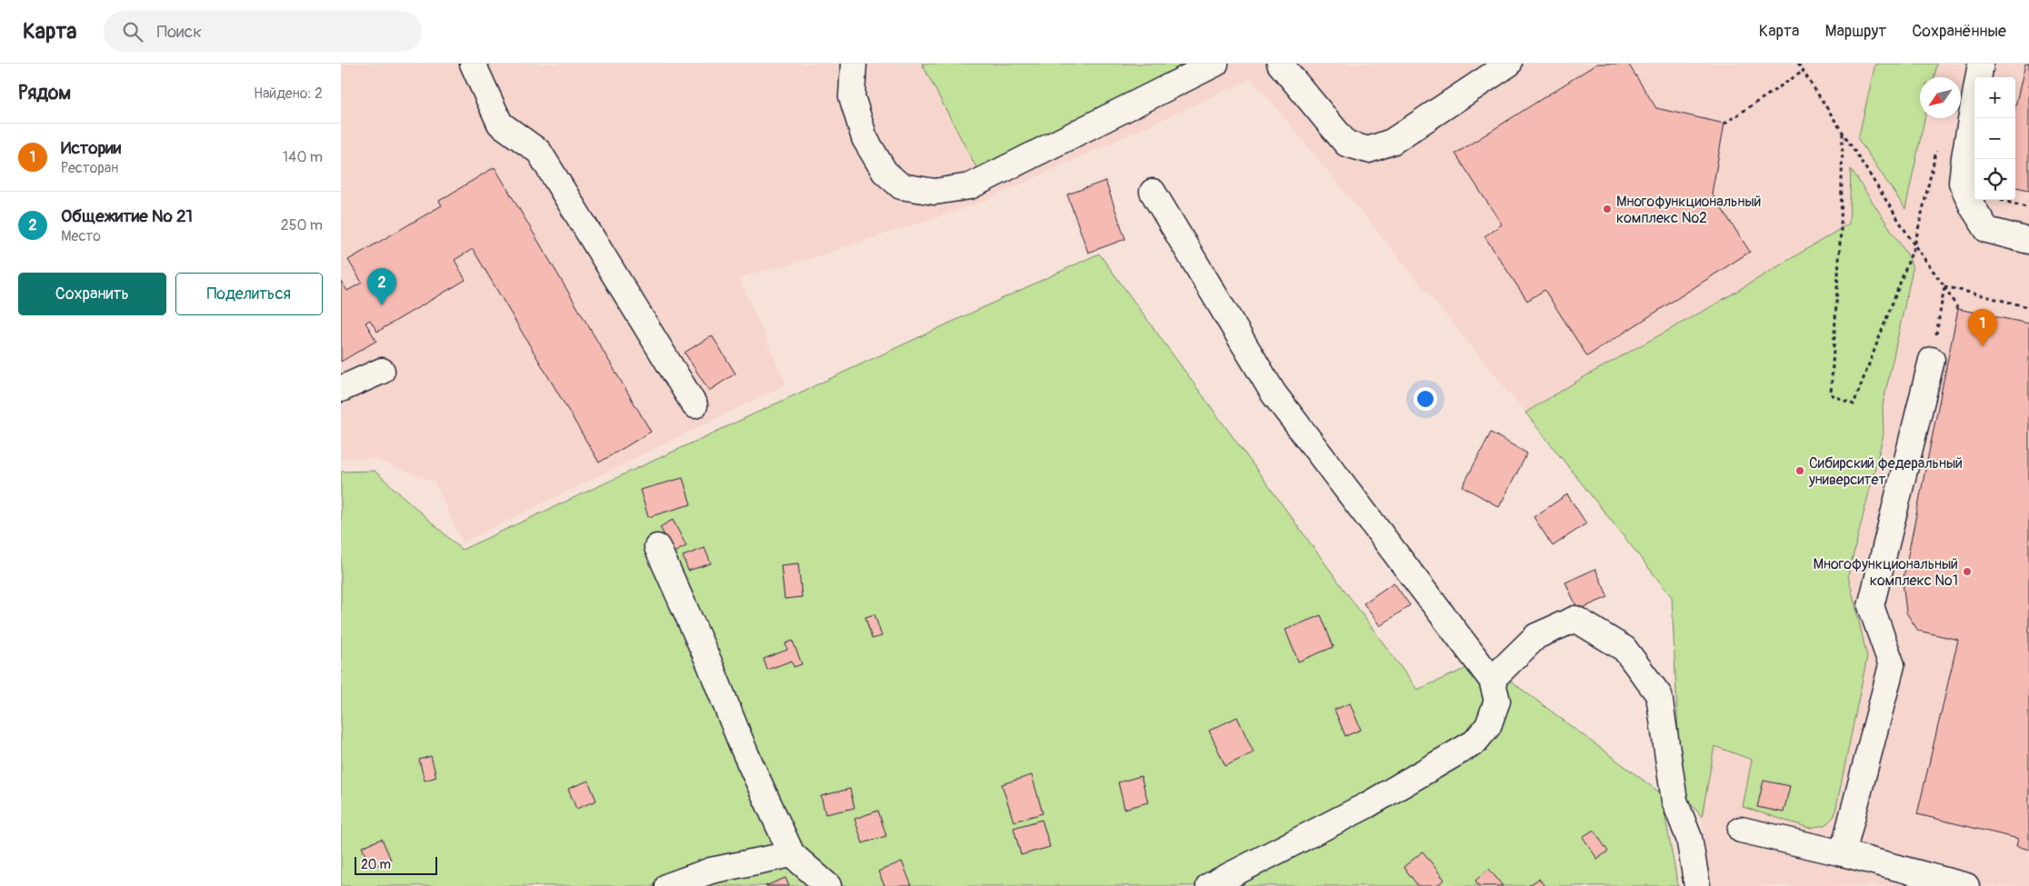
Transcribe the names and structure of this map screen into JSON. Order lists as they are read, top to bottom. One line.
{"places":["Многофункциональный комплекс №2","Сибирский федеральный университет","Многофункциональный комплекс №1"],"scale_bar":"20 m","north":"bottom left","page":{"header":"Карта","search":"Поиск","nav":["Карта","Маршрут","Сохранённые"],"heading":["Рядом","Найдено: 2"],"map_buttons":["+","−"],"list":[{"mark":"1","name":"Истории","note":"Ресторан","value":"140 m"},{"mark":"2","name":"Общежитие № 21","note":"Место","value":"250 m"}],"buttons":["Сохранить","Поделиться"],"pins":["2","1"],"scale":"20 m"}}
